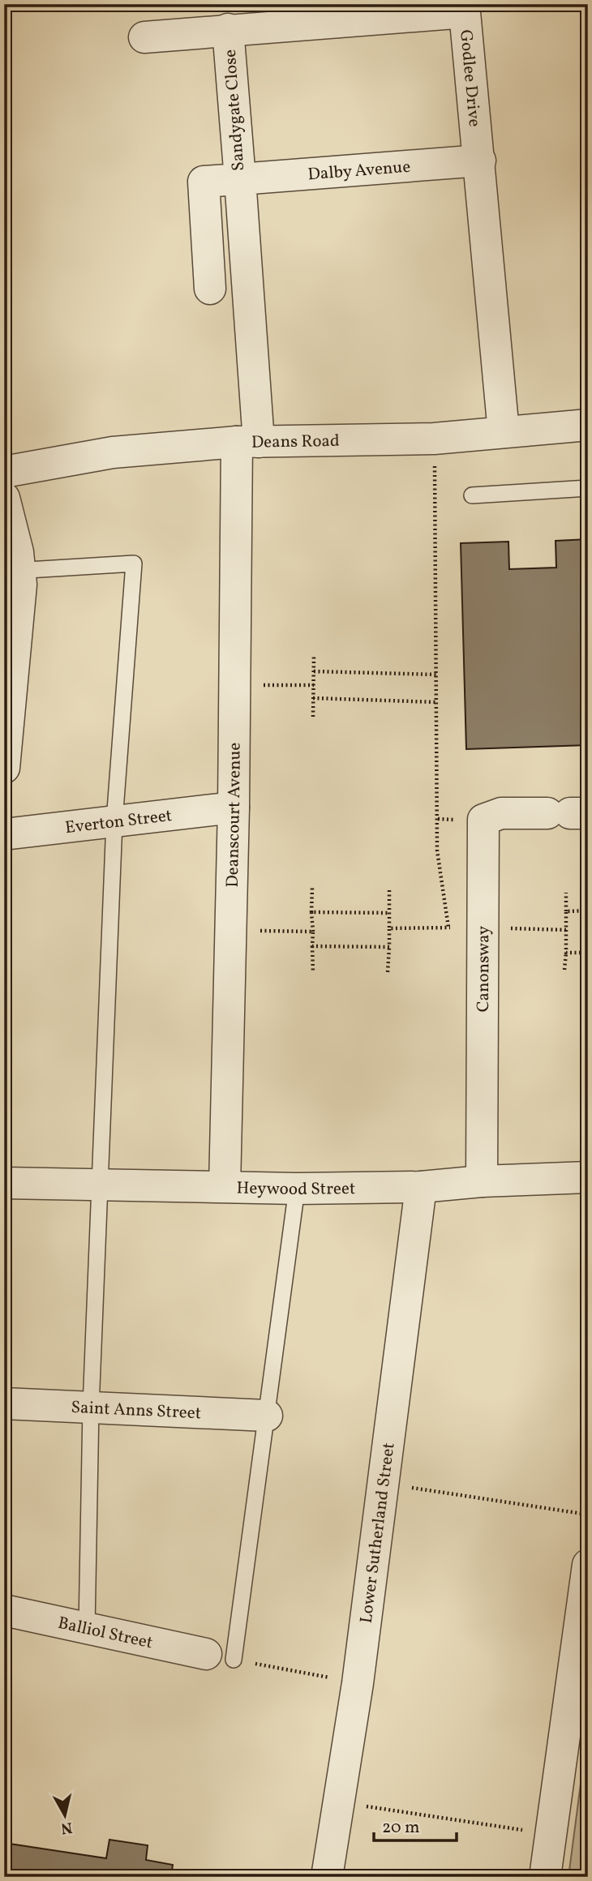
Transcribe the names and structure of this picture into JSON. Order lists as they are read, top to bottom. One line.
{"streets":{"street":["Godlee Drive","Sandygate Close","Dalby Avenue","Deans Road","Deanscourt Avenue","Everton Street","Canonsway","Heywood Street","Saint Anns Street","Lower Sutherland Street","Balliol Street"]},"crossings":[["Godlee Drive","Sandygate Close"],["Godlee Drive","Dalby Avenue"],["Godlee Drive","Deans Road"],["Sandygate Close","Dalby Avenue"],["Sandygate Close","Deanscourt Avenue"],["Dalby Avenue","Deanscourt Avenue"],["Deans Road","Deanscourt Avenue"],["Deanscourt Avenue","Everton Street"],["Deanscourt Avenue","Heywood Street"],["Canonsway","Heywood Street"],["Heywood Street","Lower Sutherland Street"]],"scale_bar":"20 m","north":"bottom"}
